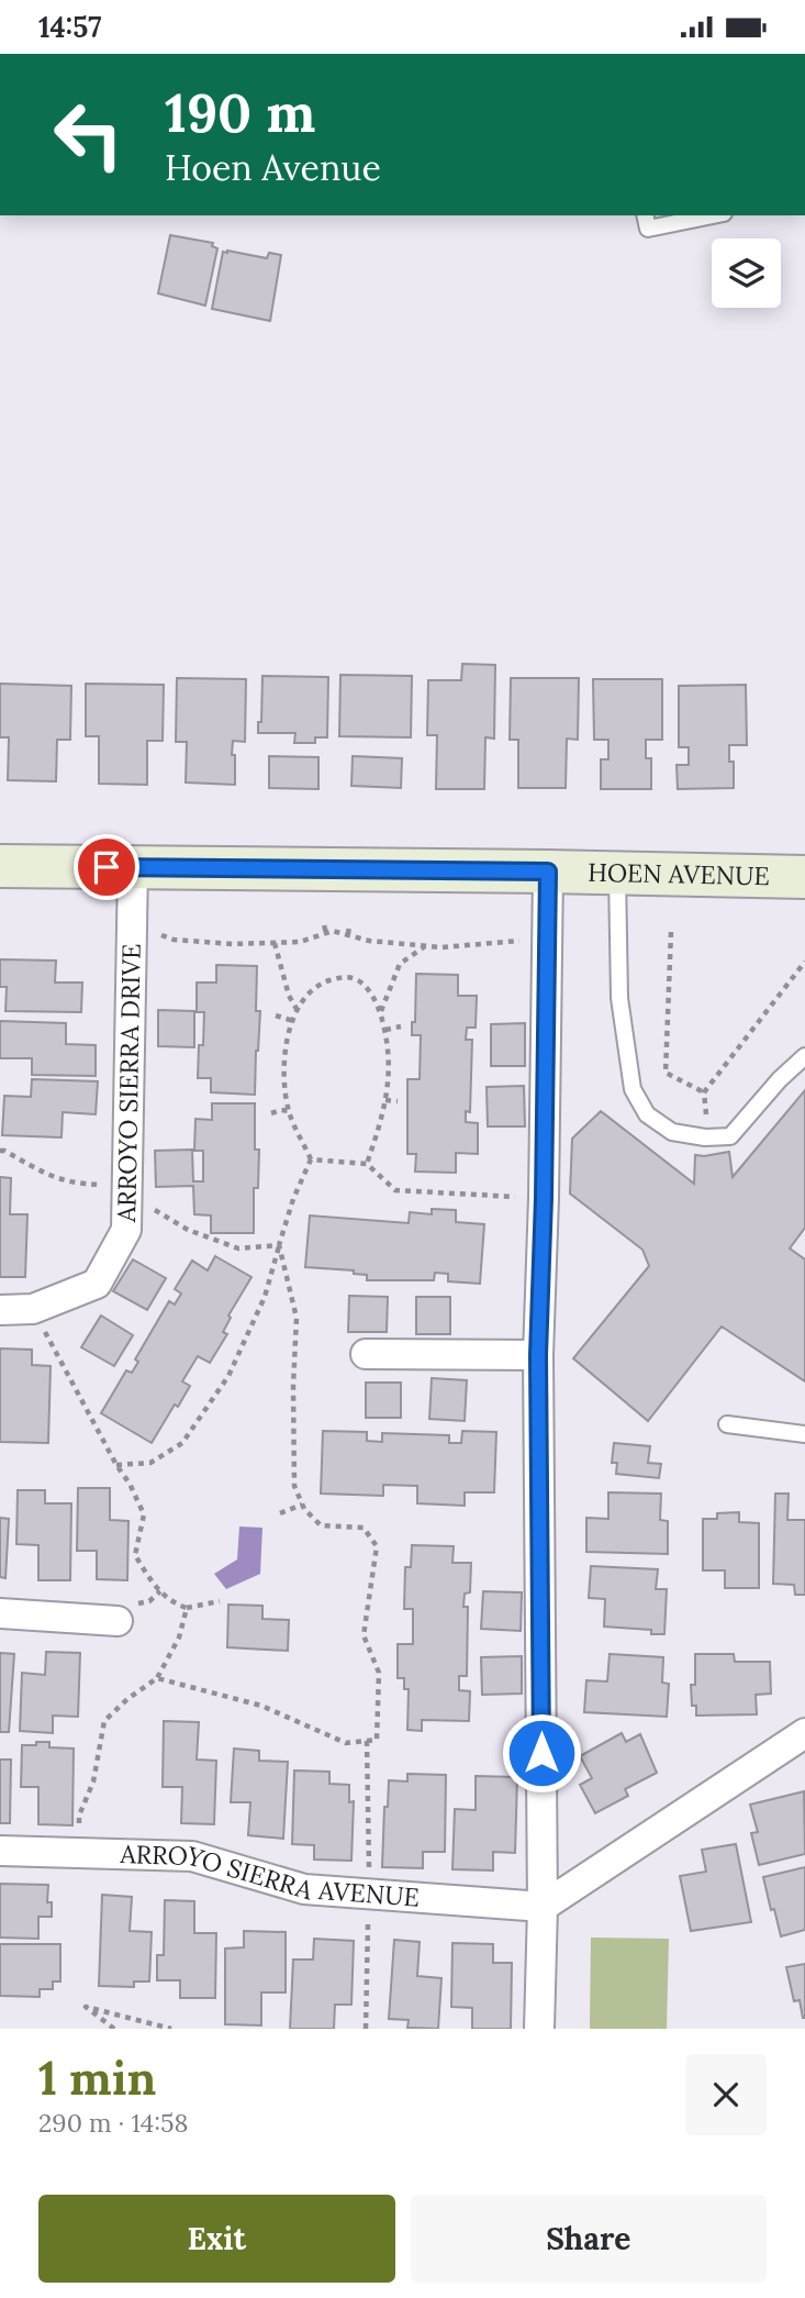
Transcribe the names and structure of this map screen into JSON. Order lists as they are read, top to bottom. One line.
{"streets":{"street":["HOEN AVENUE","ARROYO SIERRA DRIVE","ARROYO SIERRA AVENUE"]},"crossings":[["HOEN AVENUE","ARROYO SIERRA DRIVE"]],"page":{"status":"14:57","turn":["190 m","Hoen Avenue"],"heading":["1 min","290 m · 14:58"],"buttons":["Exit","Share"]}}
